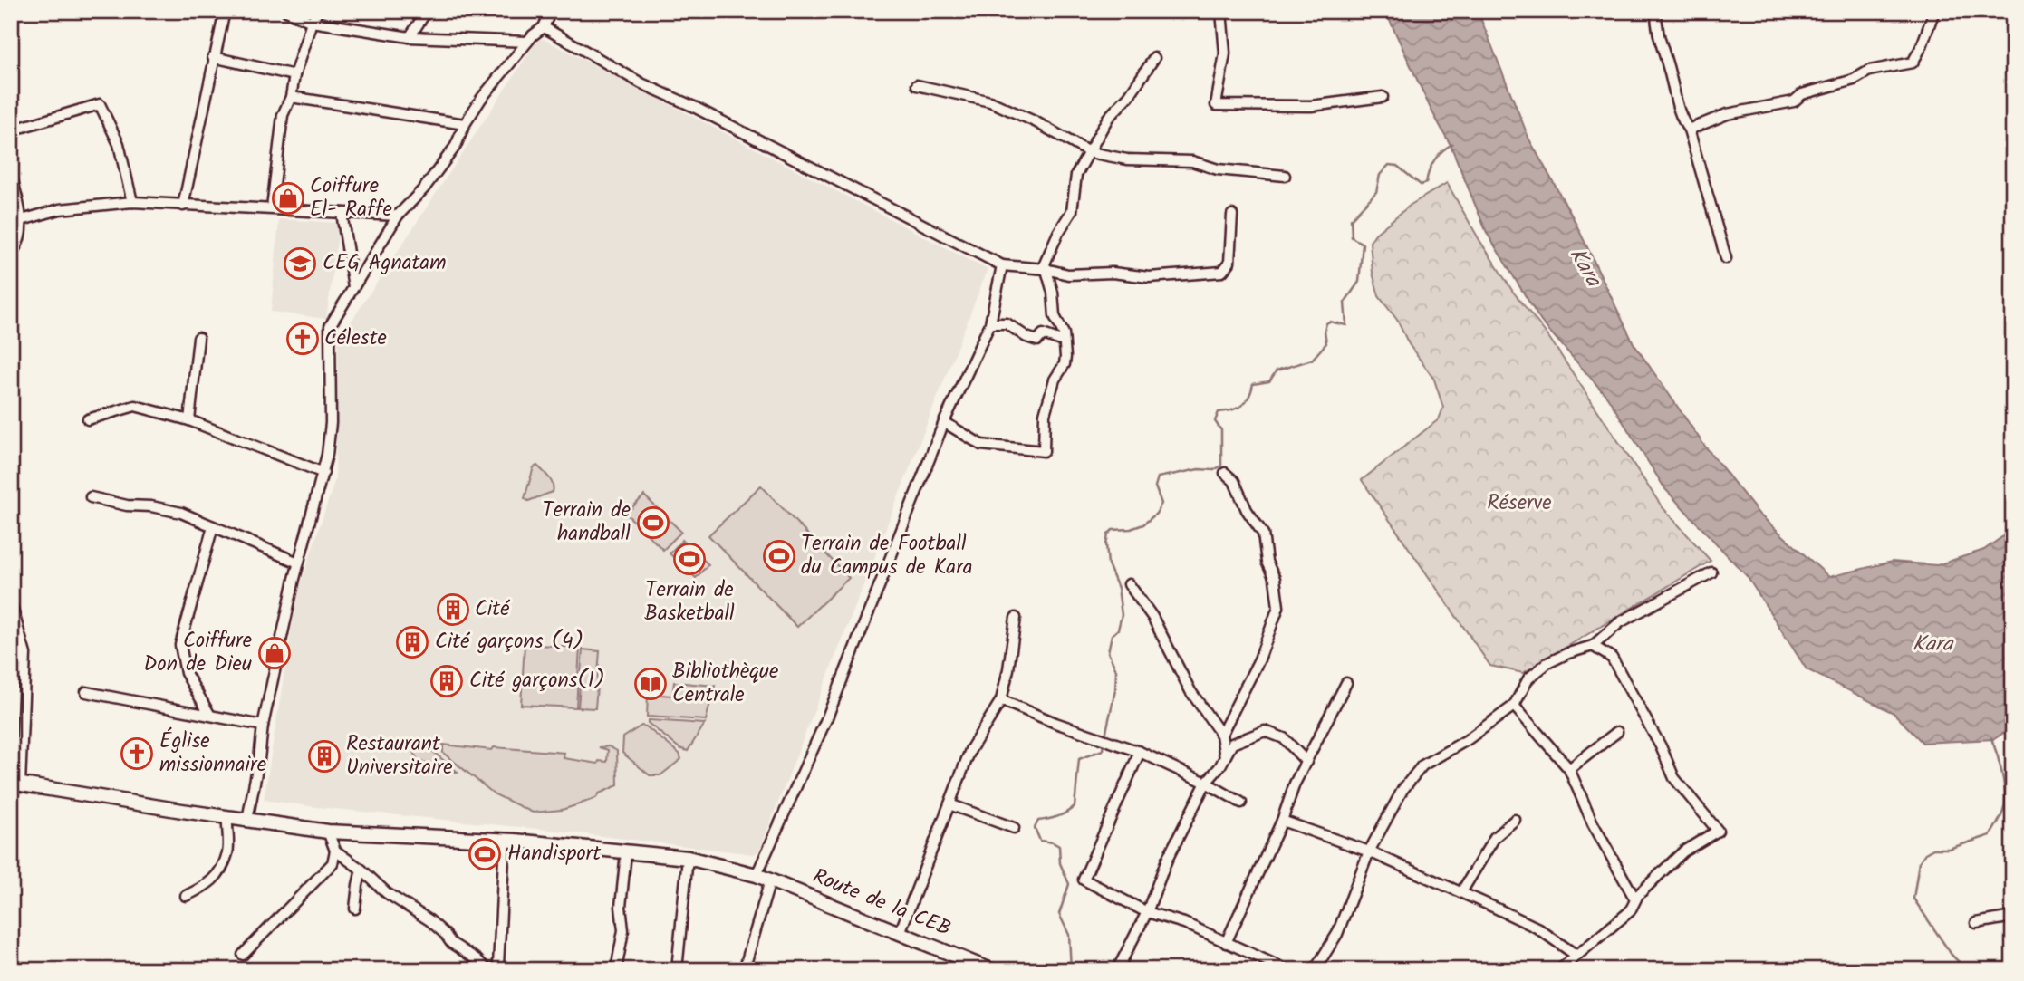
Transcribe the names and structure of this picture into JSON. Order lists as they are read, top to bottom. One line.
{"streets":{"main road":["Route de la CEB"]},"water":["Kara"],"parks":["Réserve"],"places":{"shop":["Coiffure El- Raffe","Coiffure Don de Dieu"],"school or university":["CEG Agnatam"],"church":["Céleste","Église missionnaire"],"sports":["Terrain de handball","Terrain de Football du Campus de Kara","Terrain de Basketball","Handisport"],"building":["Cité","Cité garçons (4)","Cité garçons(1)","Restaurant Universitaire"],"library":["Bibliothèque Centrale"]}}
